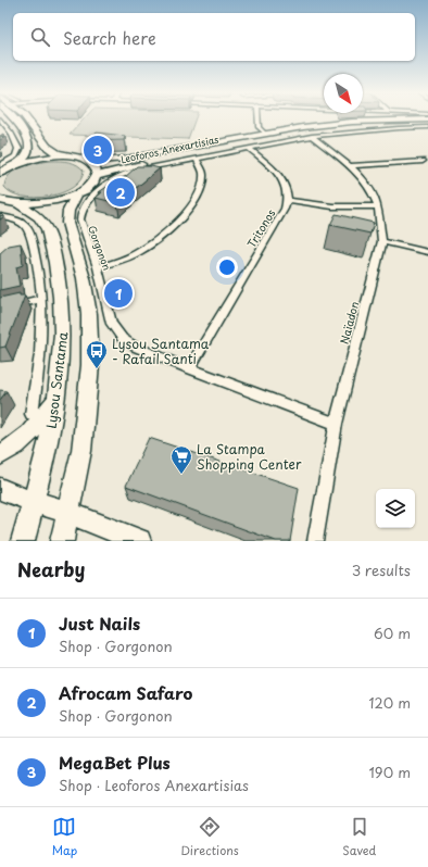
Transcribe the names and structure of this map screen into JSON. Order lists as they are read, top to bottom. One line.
{"streets":{"main road":["Leoforos Anexartisias","Lysou Santama"],"street":["Tritonos","Gorgonon","Naïadon"]},"crossings":[["Tritonos","Gorgonon"],["Gorgonon","Naïadon"]],"places":{"bus stop":["Lysou Santama - Rafail Santi"],"supermarket":["La Stampa Shopping Center"]},"north":"bottom right","page":{"search":"Search here","pins":["3","2","1"],"heading":["Nearby","3 results"],"list":[{"mark":"1","name":"Just Nails","note":"Shop · Gorgonon","value":"60 m"},{"mark":"2","name":"Afrocam Safaro","note":"Shop · Gorgonon","value":"120 m"},{"mark":"3","name":"MegaBet Plus","note":"Shop · Leoforos Anexartisias","value":"190 m"}],"nav":["Map","Directions","Saved"]}}
